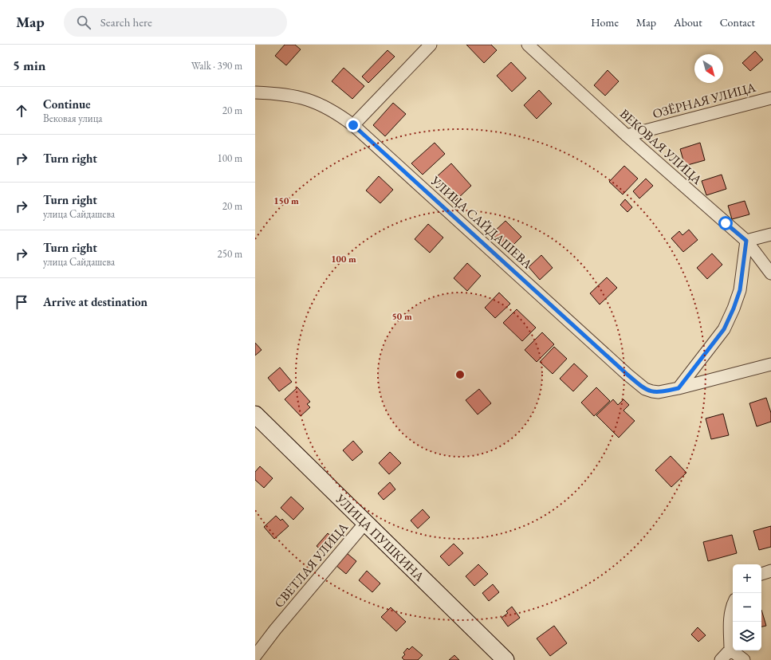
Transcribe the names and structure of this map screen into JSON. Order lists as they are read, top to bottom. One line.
{"streets":{"main road":["УЛИЦА ПУШКИНА"],"street":["ОЗЁРНАЯ УЛИЦА","ВЕКОВАЯ УЛИЦА","УЛИЦА САЙДАШЕВА","СВЕТЛАЯ УЛИЦА"]},"crossings":[["ОЗЁРНАЯ УЛИЦА","ВЕКОВАЯ УЛИЦА"],["УЛИЦА ПУШКИНА","СВЕТЛАЯ УЛИЦА"]],"north":"bottom right","page":{"header":"Map","search":"Search here","nav":["Home","Map","About","Contact"],"heading":["5 min","Walk · 390 m"],"list":[["Continue","Вековая улица","20 m"],["Turn right","100 m"],["Turn right","улица Сайдашева","20 m"],["Turn right","улица Сайдашева","250 m"],"Arrive at destination"],"map_buttons":["+","−"]},"rings":["150 m","100 m","50 m"]}
